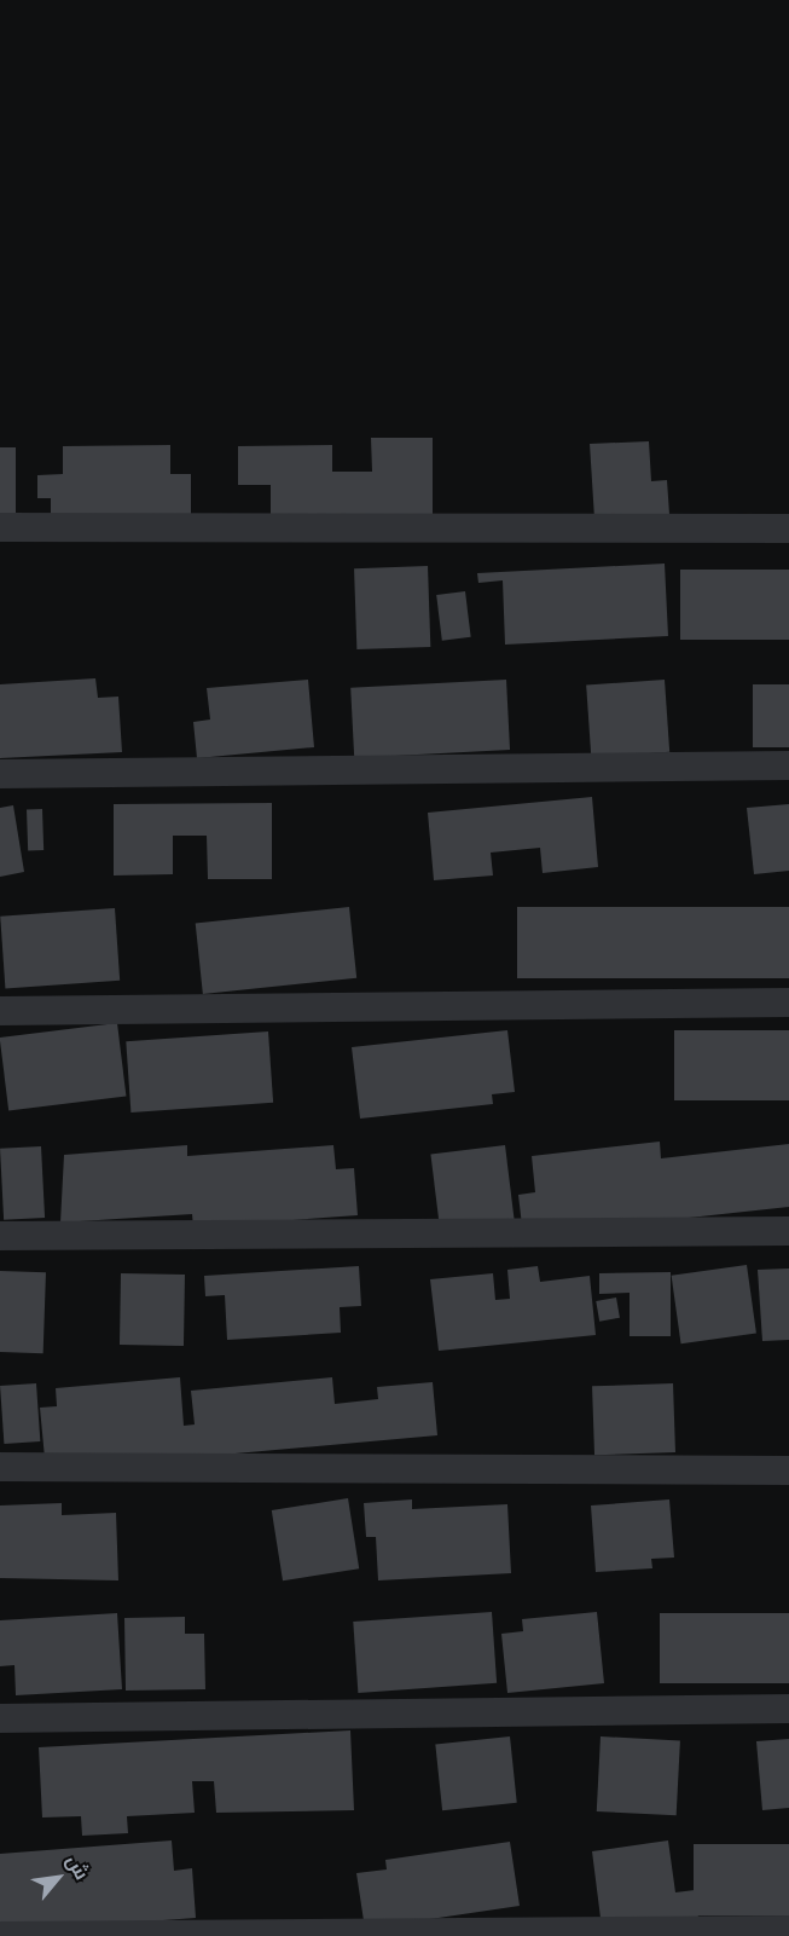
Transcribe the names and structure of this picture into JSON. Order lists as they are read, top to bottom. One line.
{"north":"top right"}
